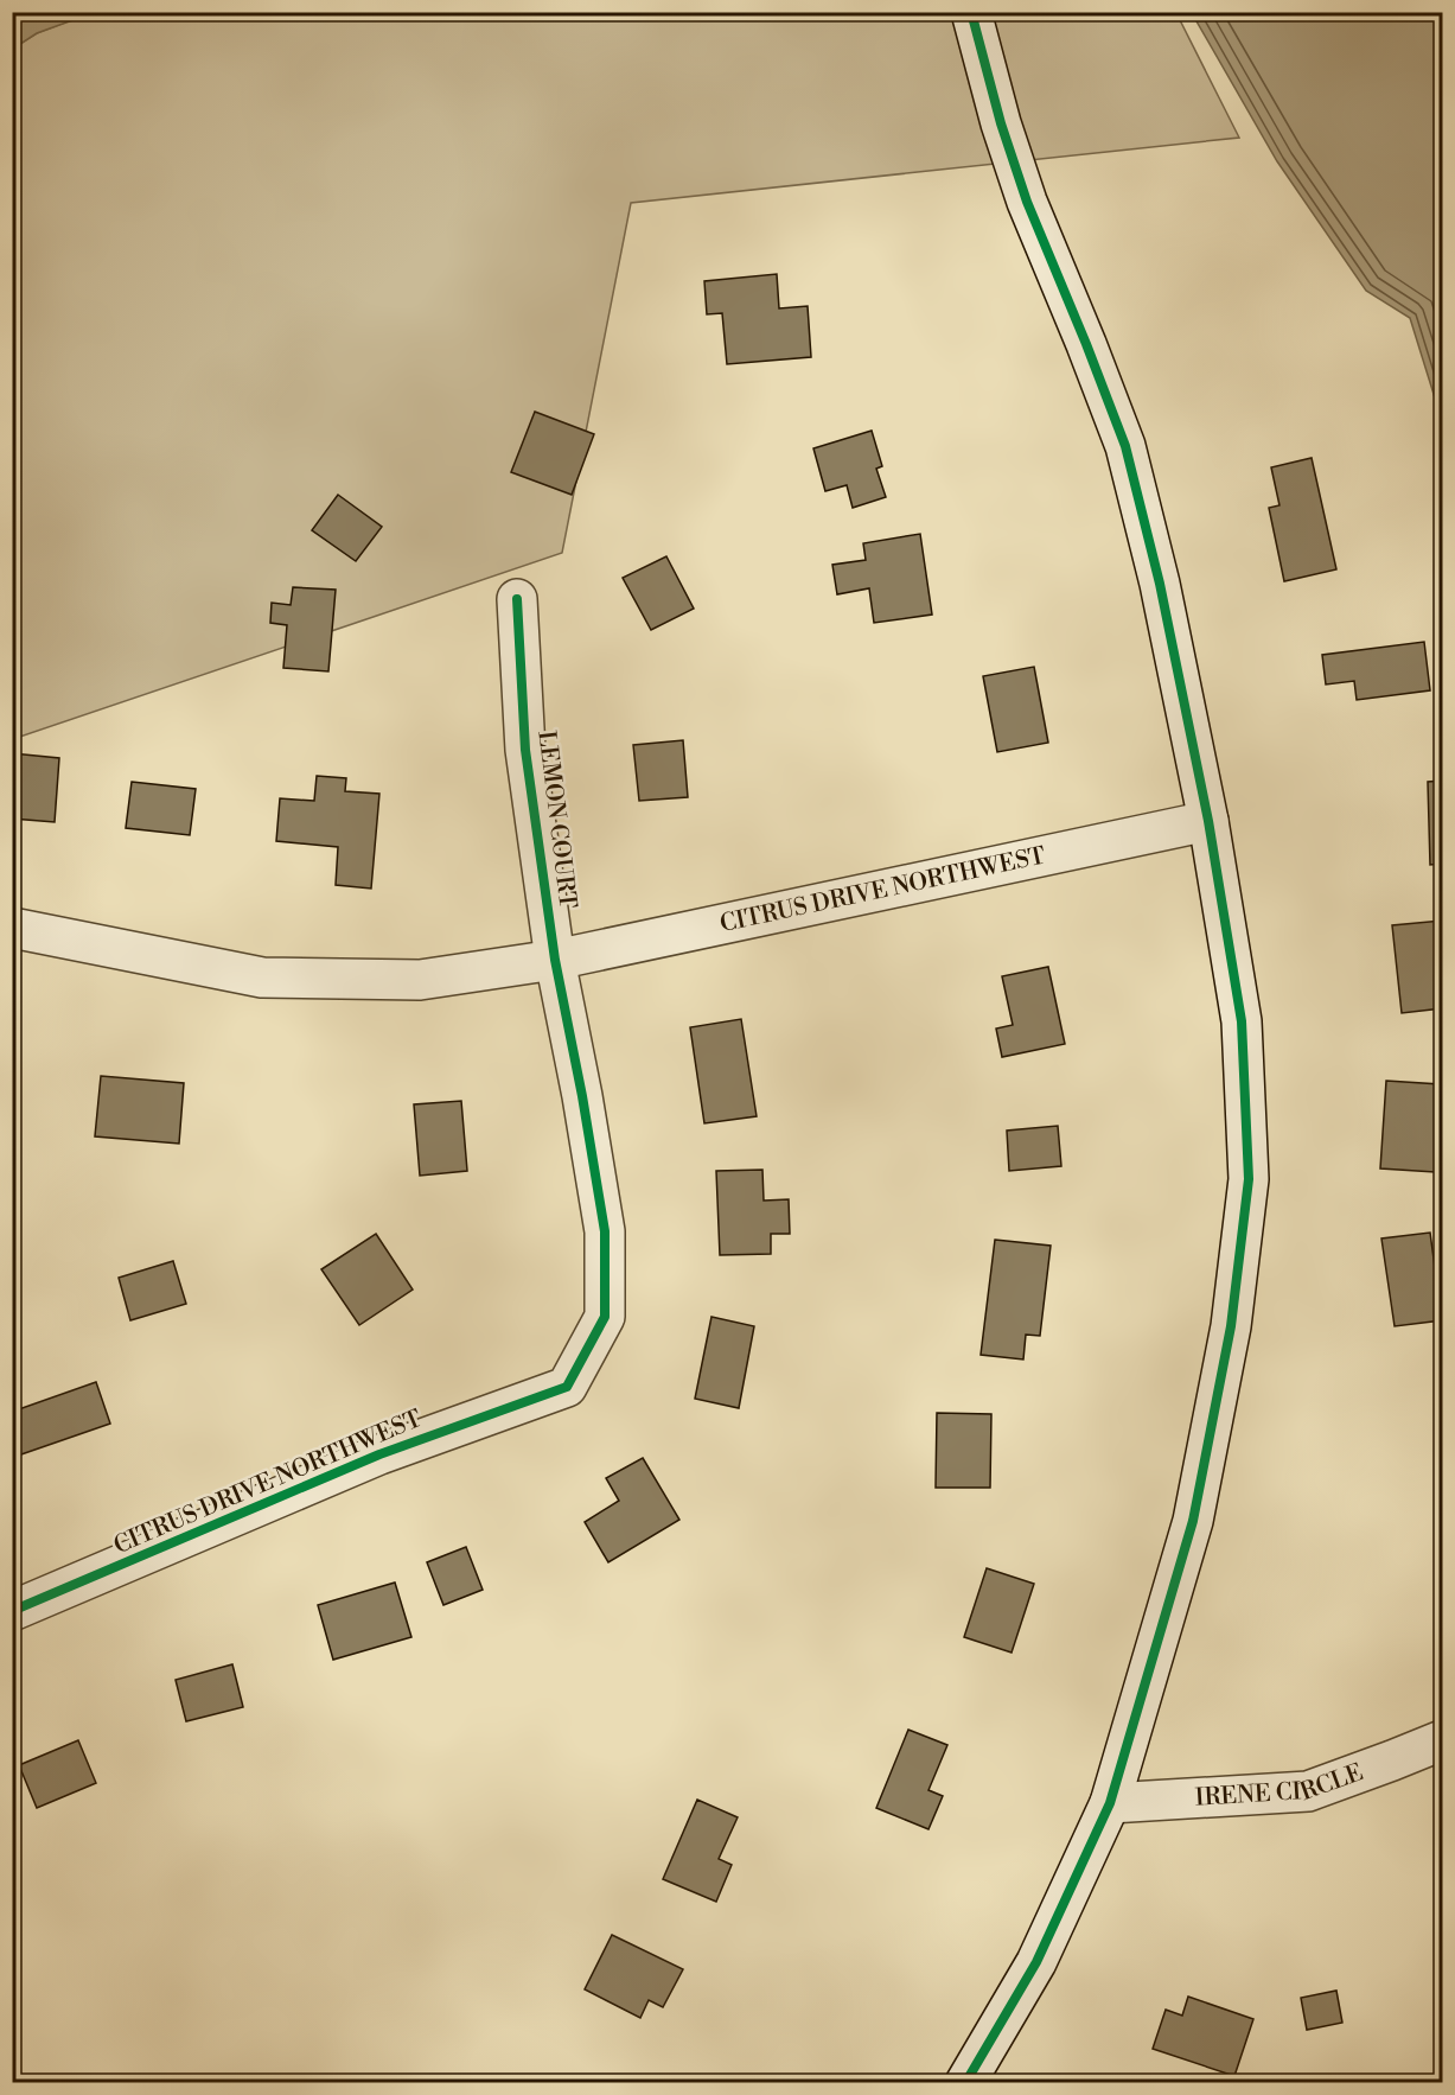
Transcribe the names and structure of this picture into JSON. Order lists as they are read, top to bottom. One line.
{"streets":{"street":["LEMON COURT","CITRUS DRIVE NORTHWEST","IRENE CIRCLE"]},"crossings":[["LEMON COURT","CITRUS DRIVE NORTHWEST"]]}
